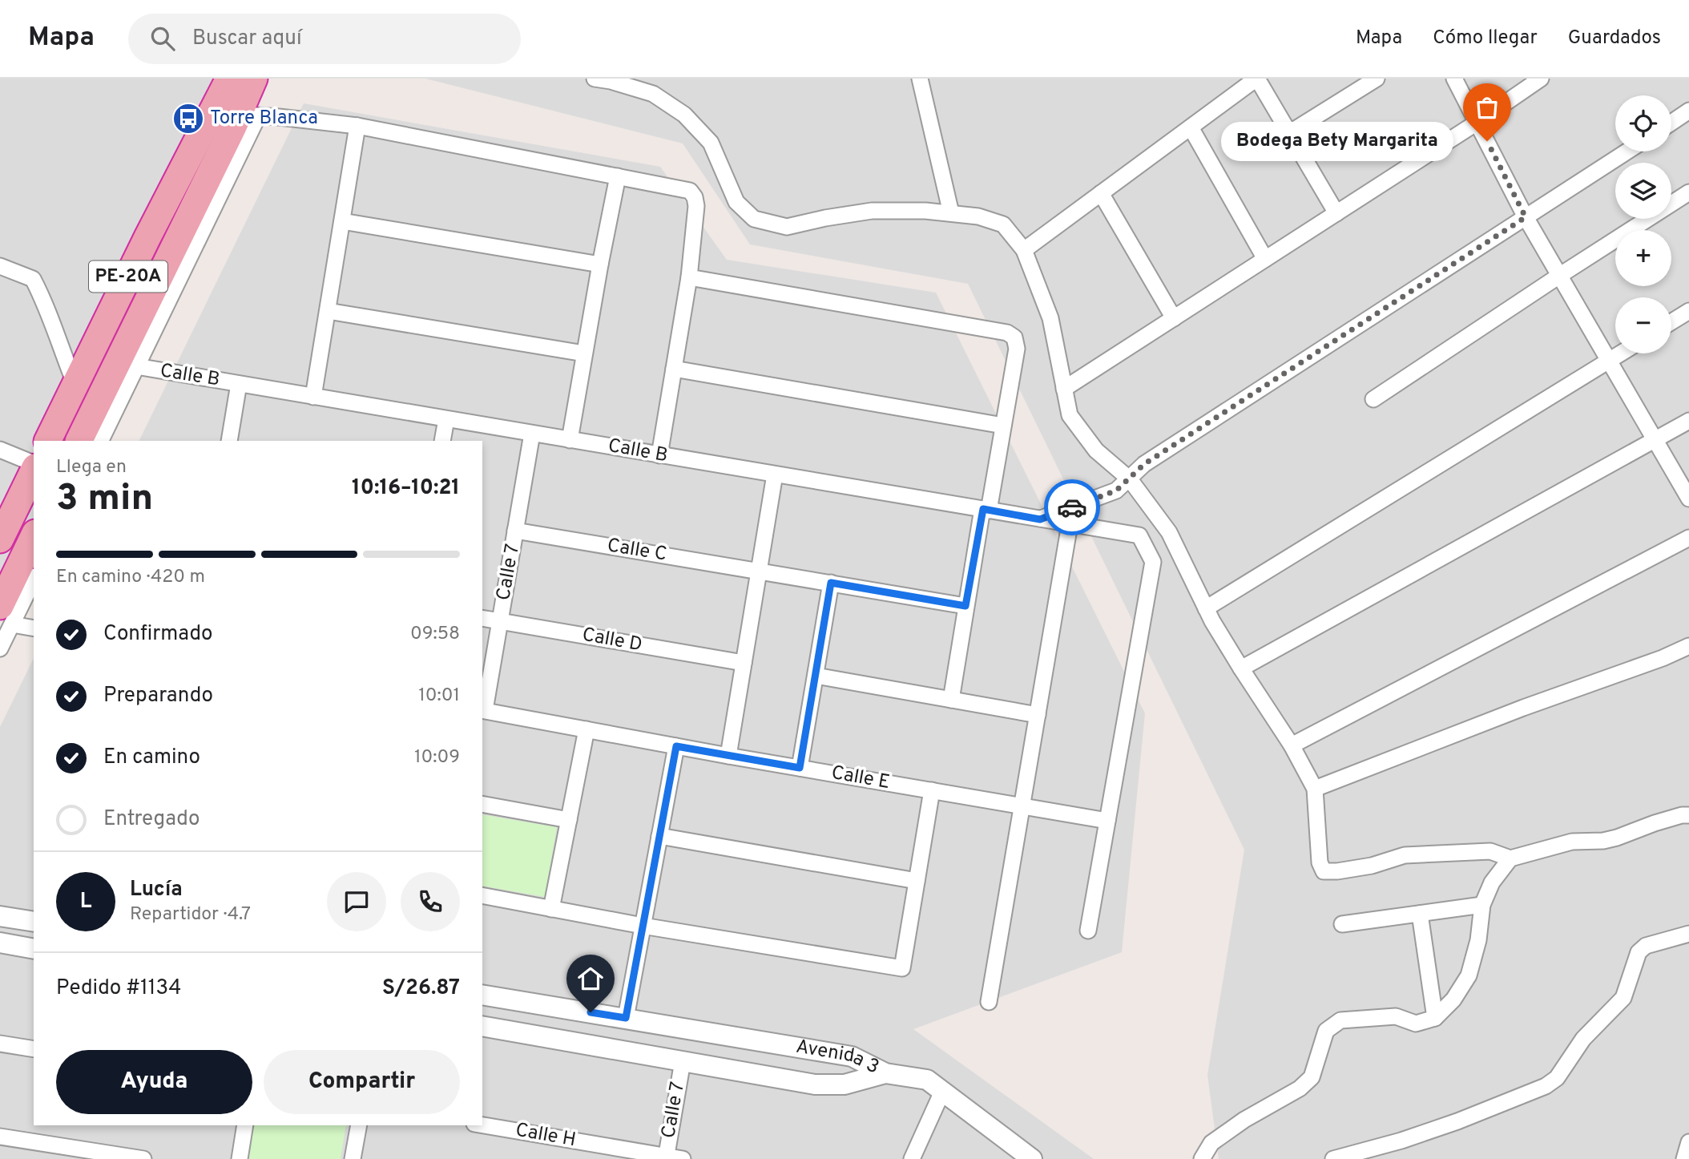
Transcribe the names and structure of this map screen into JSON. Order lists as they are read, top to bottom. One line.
{"streets":{"highway":["PE-20A"],"street":["Calle B","Calle C","Calle 7","Calle D","Calle E","Avenida 3","Calle H"]},"crossings":[["Calle B","Calle 7"],["Calle B","Calle E"],["Calle C","Calle 7"],["Calle 7","Calle D"],["Calle 7","Calle E"],["Calle 7","Avenida 3"],["Calle 7","Calle H"]],"places":{"bus stop":["Torre Blanca"],"other":["Bodega Bety Margarita"]},"page":{"header":"Mapa","search":"Buscar aquí","nav":["Mapa","Cómo llegar","Guardados"],"map_buttons":["+","−"],"bubble":"Bodega Bety Margarita","heading":["3 min","Llega en","10:16–10:21"],"panel":["Lucía","Repartidor · 4.7","Pedido #1134","S/26.87"],"bar":"En camino · 420 m","list":[["Confirmado","09:58"],["Preparando","10:01"],["En camino","10:09"],"Entregado"],"round":"L","buttons":["Ayuda","Compartir"]}}
